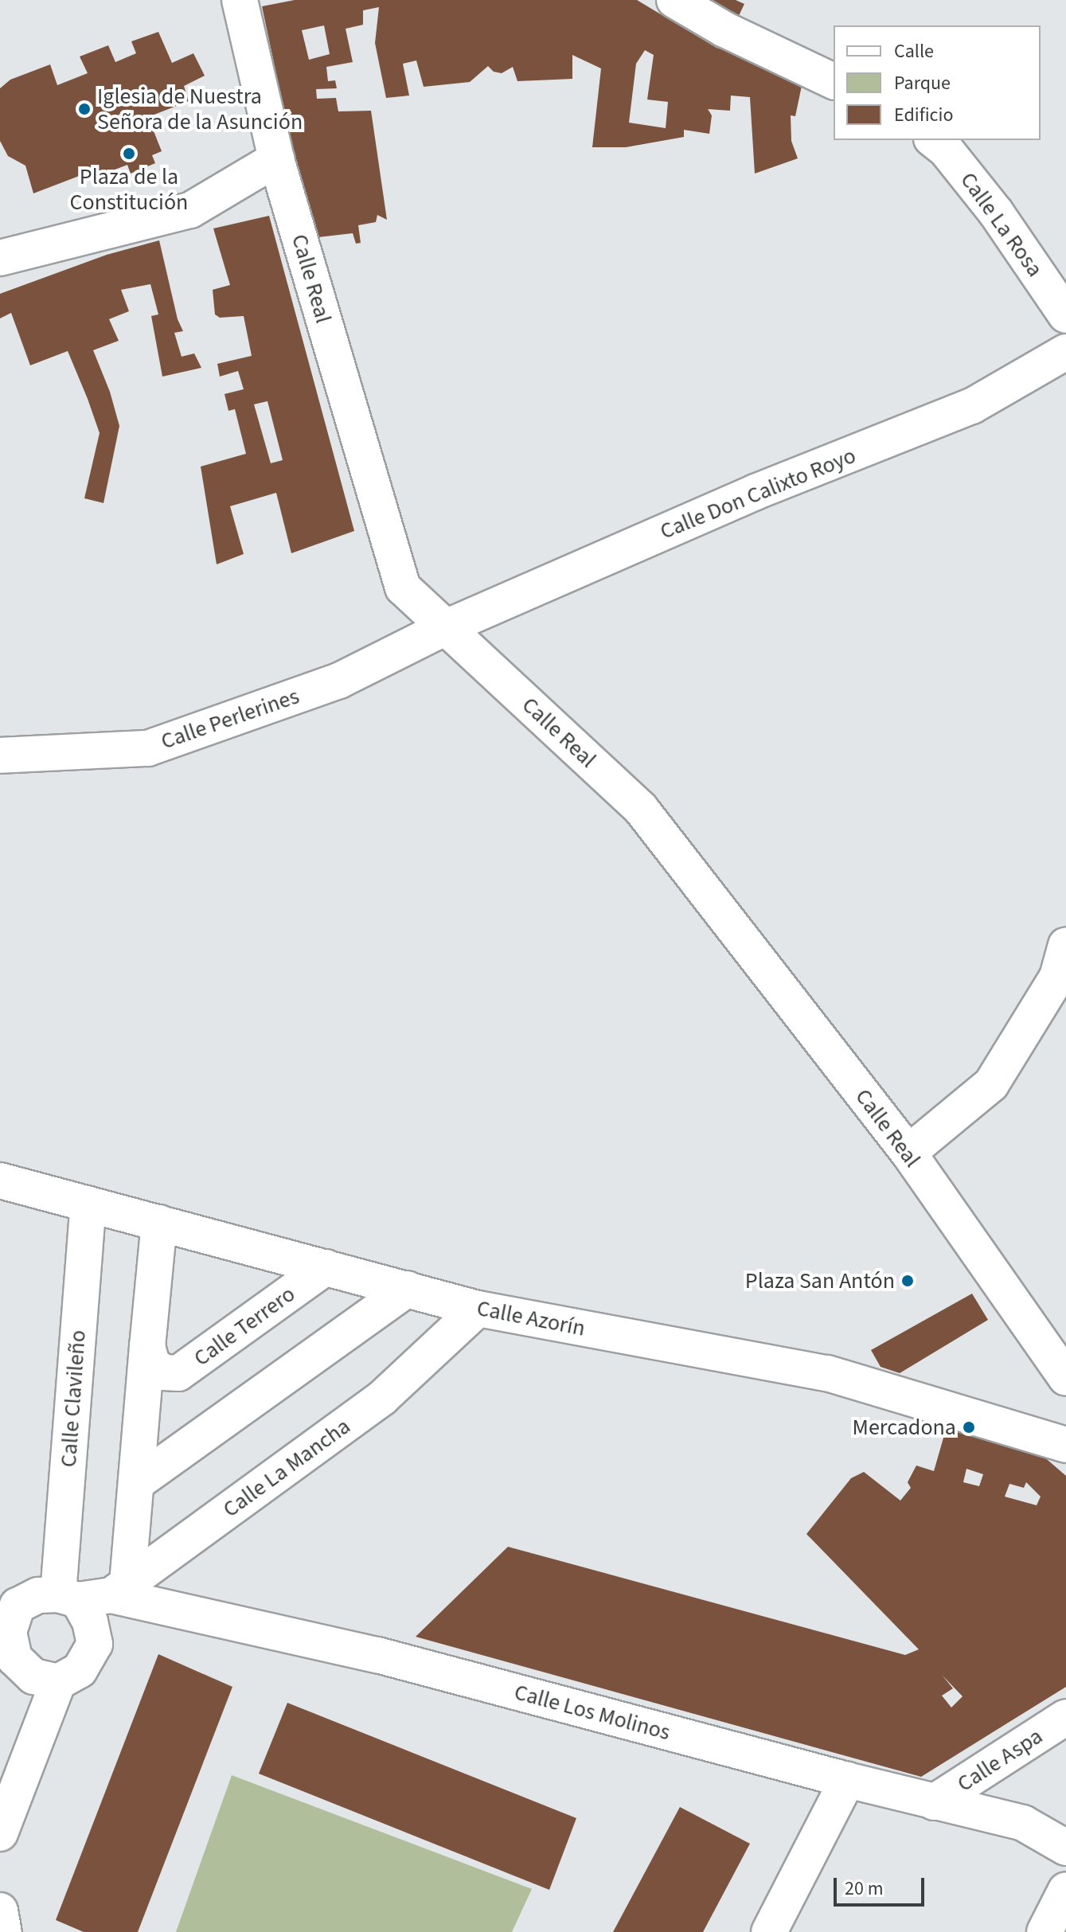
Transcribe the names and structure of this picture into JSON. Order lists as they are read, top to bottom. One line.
{"streets":{"street":["Calle La Rosa","Calle Real","Calle Don Calixto Royo","Calle Perlerines","Calle Azorín","Calle Terrero","Calle Clavileño","Calle La Mancha","Calle Los Molinos","Calle Aspa"]},"crossings":[["Calle Real","Calle Don Calixto Royo"],["Calle Real","Calle Perlerines"],["Calle Don Calixto Royo","Calle Perlerines"],["Calle Azorín","Calle Terrero"],["Calle Azorín","Calle Clavileño"],["Calle Azorín","Calle La Mancha"],["Calle Clavileño","Calle La Mancha"],["Calle La Mancha","Calle Los Molinos"],["Calle Los Molinos","Calle Aspa"]],"places":["Iglesia de Nuestra Señora de la Asunción","Plaza de la Constitución","Plaza San Antón","Mercadona"],"legend":["Calle","Parque","Edificio"],"scale_bar":"20 m"}
